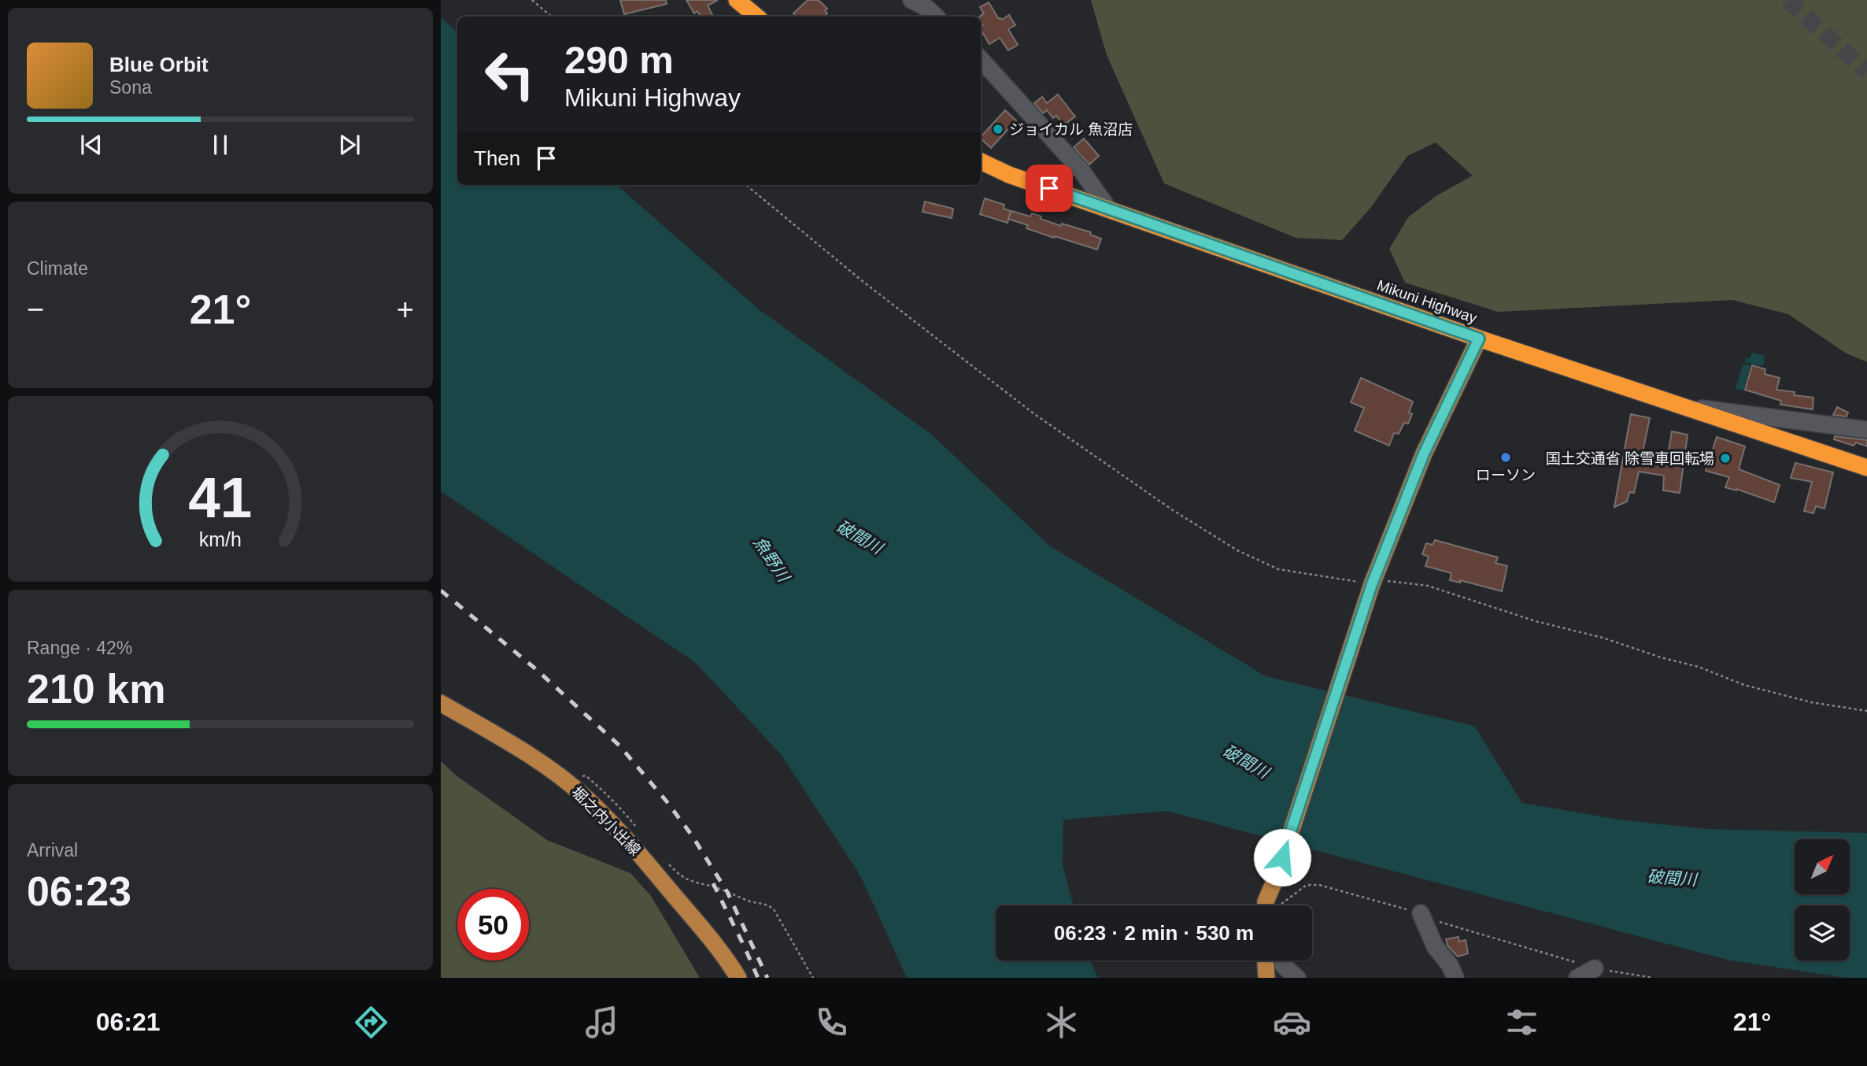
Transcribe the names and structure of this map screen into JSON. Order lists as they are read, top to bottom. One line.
{"streets":{"highway":["Mikuni Highway"],"main road":["堀之内小出線"]},"water":["破間川","魚野川"],"places":["ジョイカル 魚沼店","ローソン","国土交通省 除雪車回転場"],"north":"top right","page":{"turn":["290 m","Mikuni Highway"],"song":["Blue Orbit","Sona"],"then":"Then","tile":["Climate",["Range · 42%","210 km"],["Arrival","06:23"]],"heat":["−","21°","+"],"limit":"50","trip":"06:23 · 2 min · 530 m","tabs":["06:21","21°"],"gauge":["41","km/h"]}}
